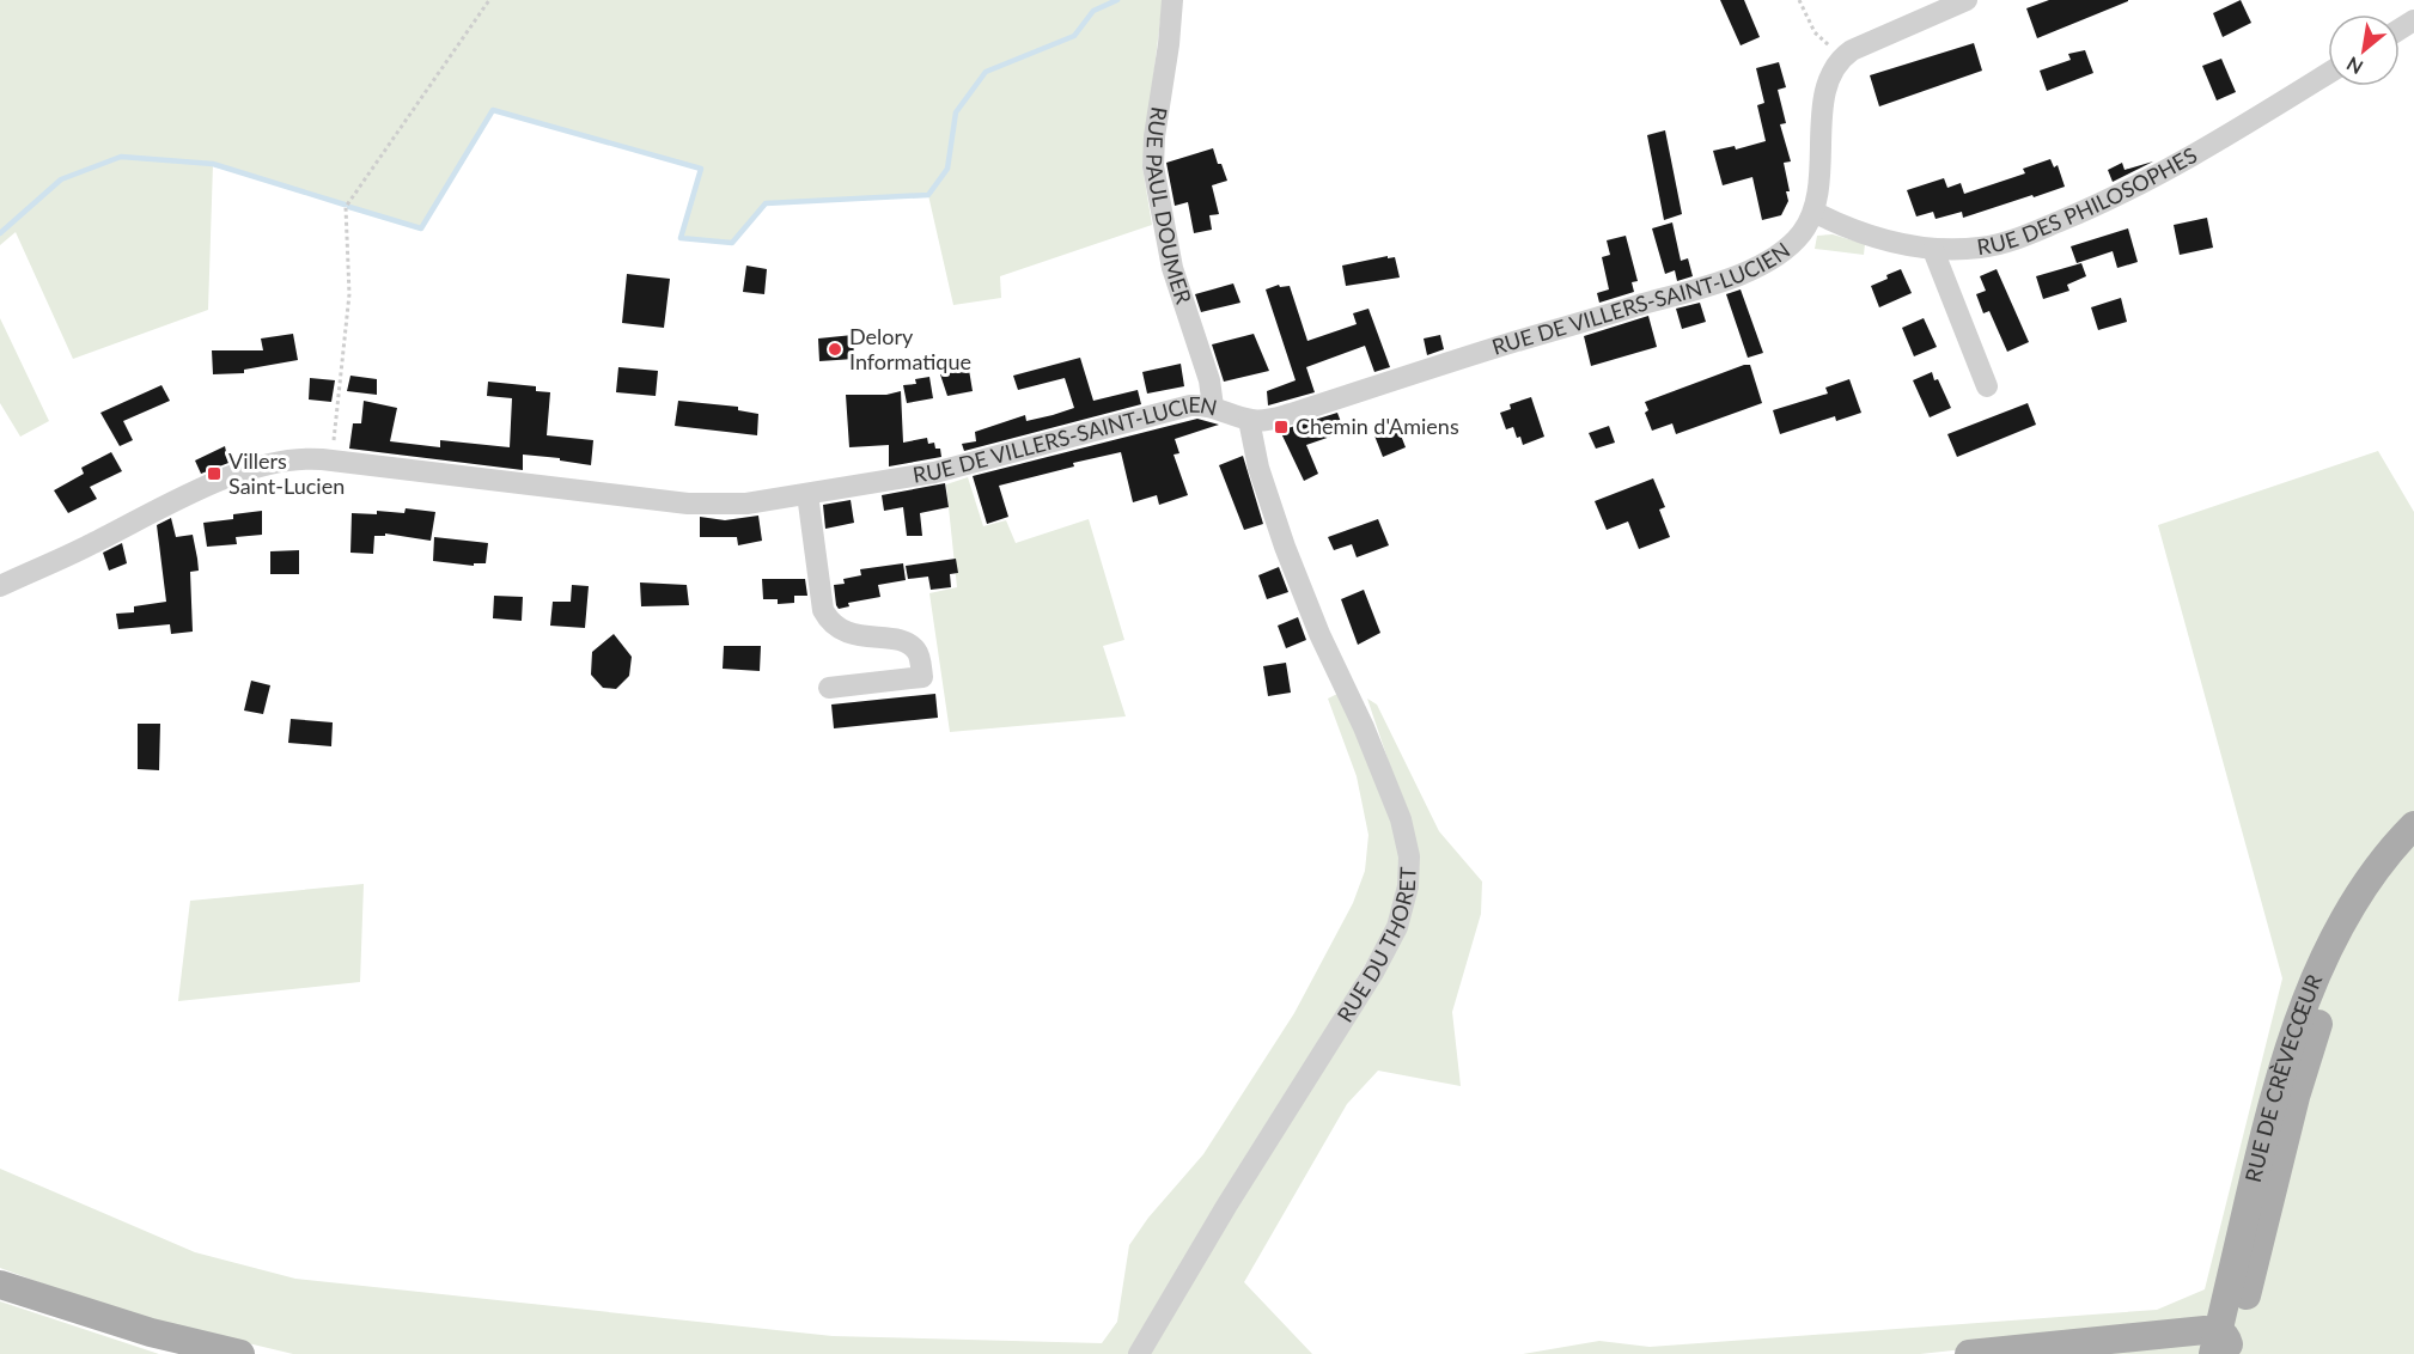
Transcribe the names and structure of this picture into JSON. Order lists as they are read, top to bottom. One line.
{"streets":{"main road":["RUE DE CRÈVECŒUR"],"street":["RUE DES PHILOSOPHES","RUE PAUL DOUMER","RUE DE VILLERS-SAINT-LUCIEN","RUE DU THORET"]},"crossings":[["RUE DES PHILOSOPHES","RUE DE VILLERS-SAINT-LUCIEN"],["RUE PAUL DOUMER","RUE DE VILLERS-SAINT-LUCIEN"],["RUE DE VILLERS-SAINT-LUCIEN","RUE DU THORET"]],"places":{"other":["Delory Informatique"],"transit":["Chemin d'Amiens","Villers Saint-Lucien"]},"north":"bottom left"}
